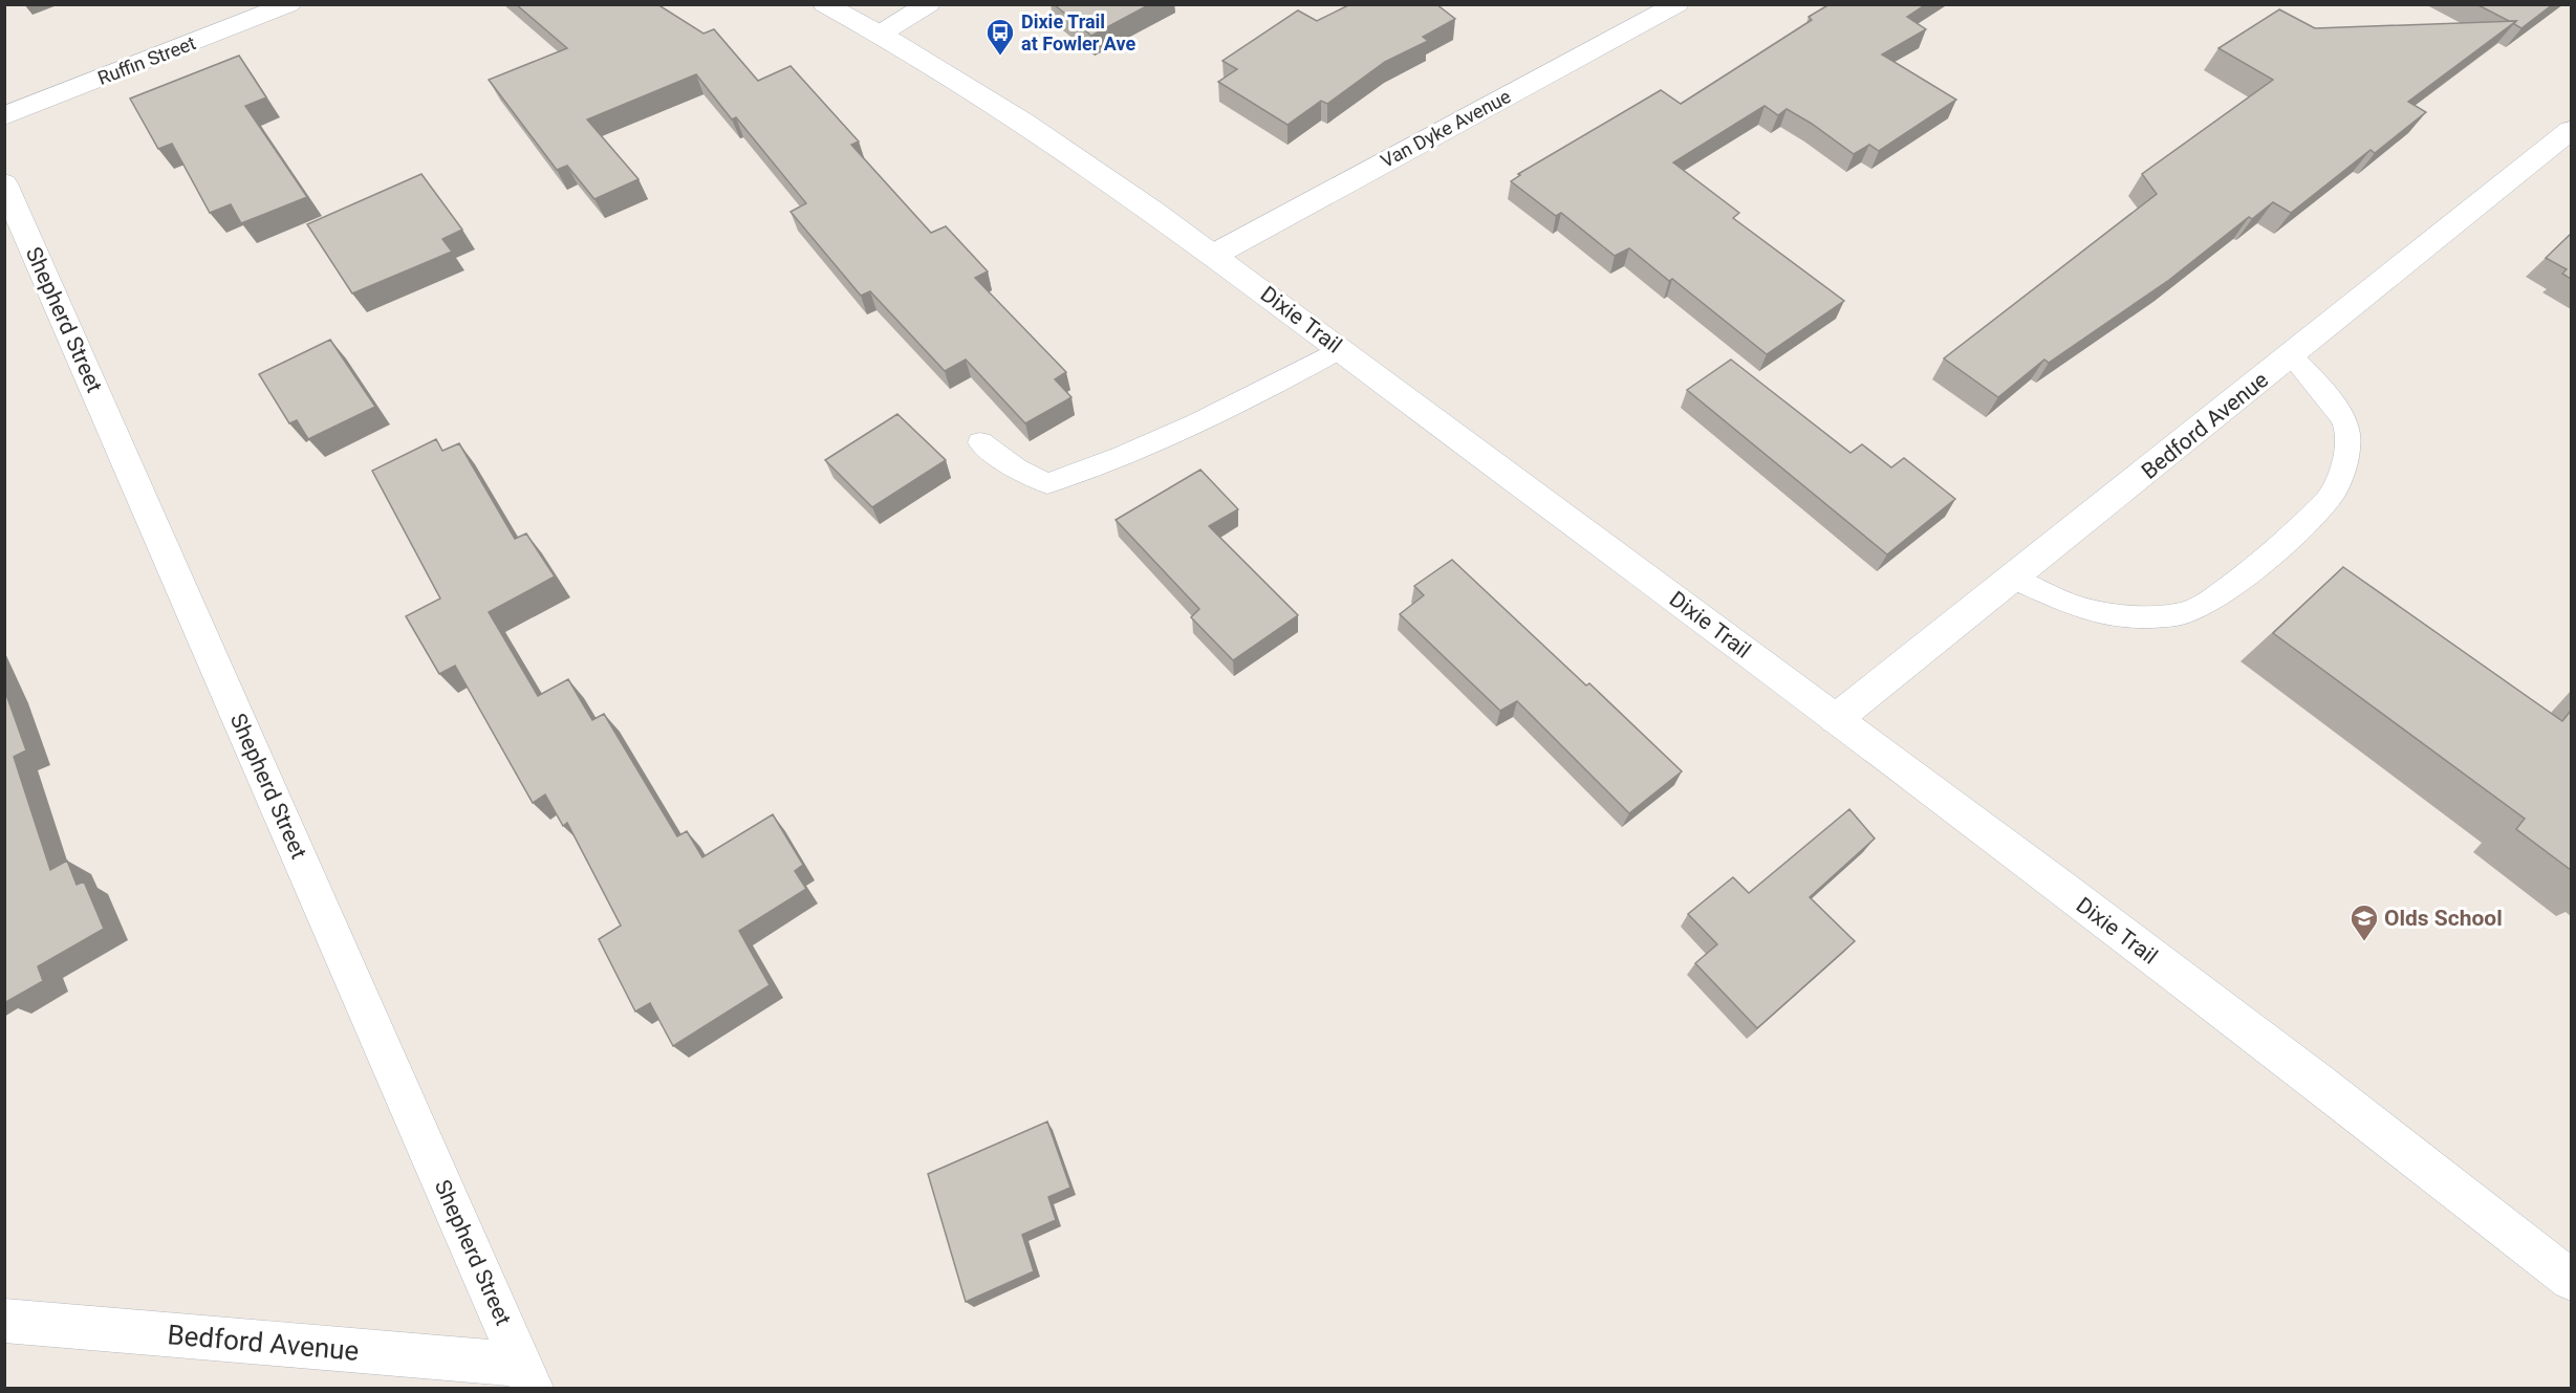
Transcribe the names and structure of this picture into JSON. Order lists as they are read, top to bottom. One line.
{"streets":{"street":["Ruffin Street","Van Dyke Avenue","Shepherd Street","Dixie Trail","Bedford Avenue"]},"crossings":[["Van Dyke Avenue","Dixie Trail"],["Shepherd Street","Bedford Avenue"],["Dixie Trail","Bedford Avenue"]],"places":{"bus stop":["Dixie Trail at Fowler Ave"],"school or university":["Olds School"]}}
